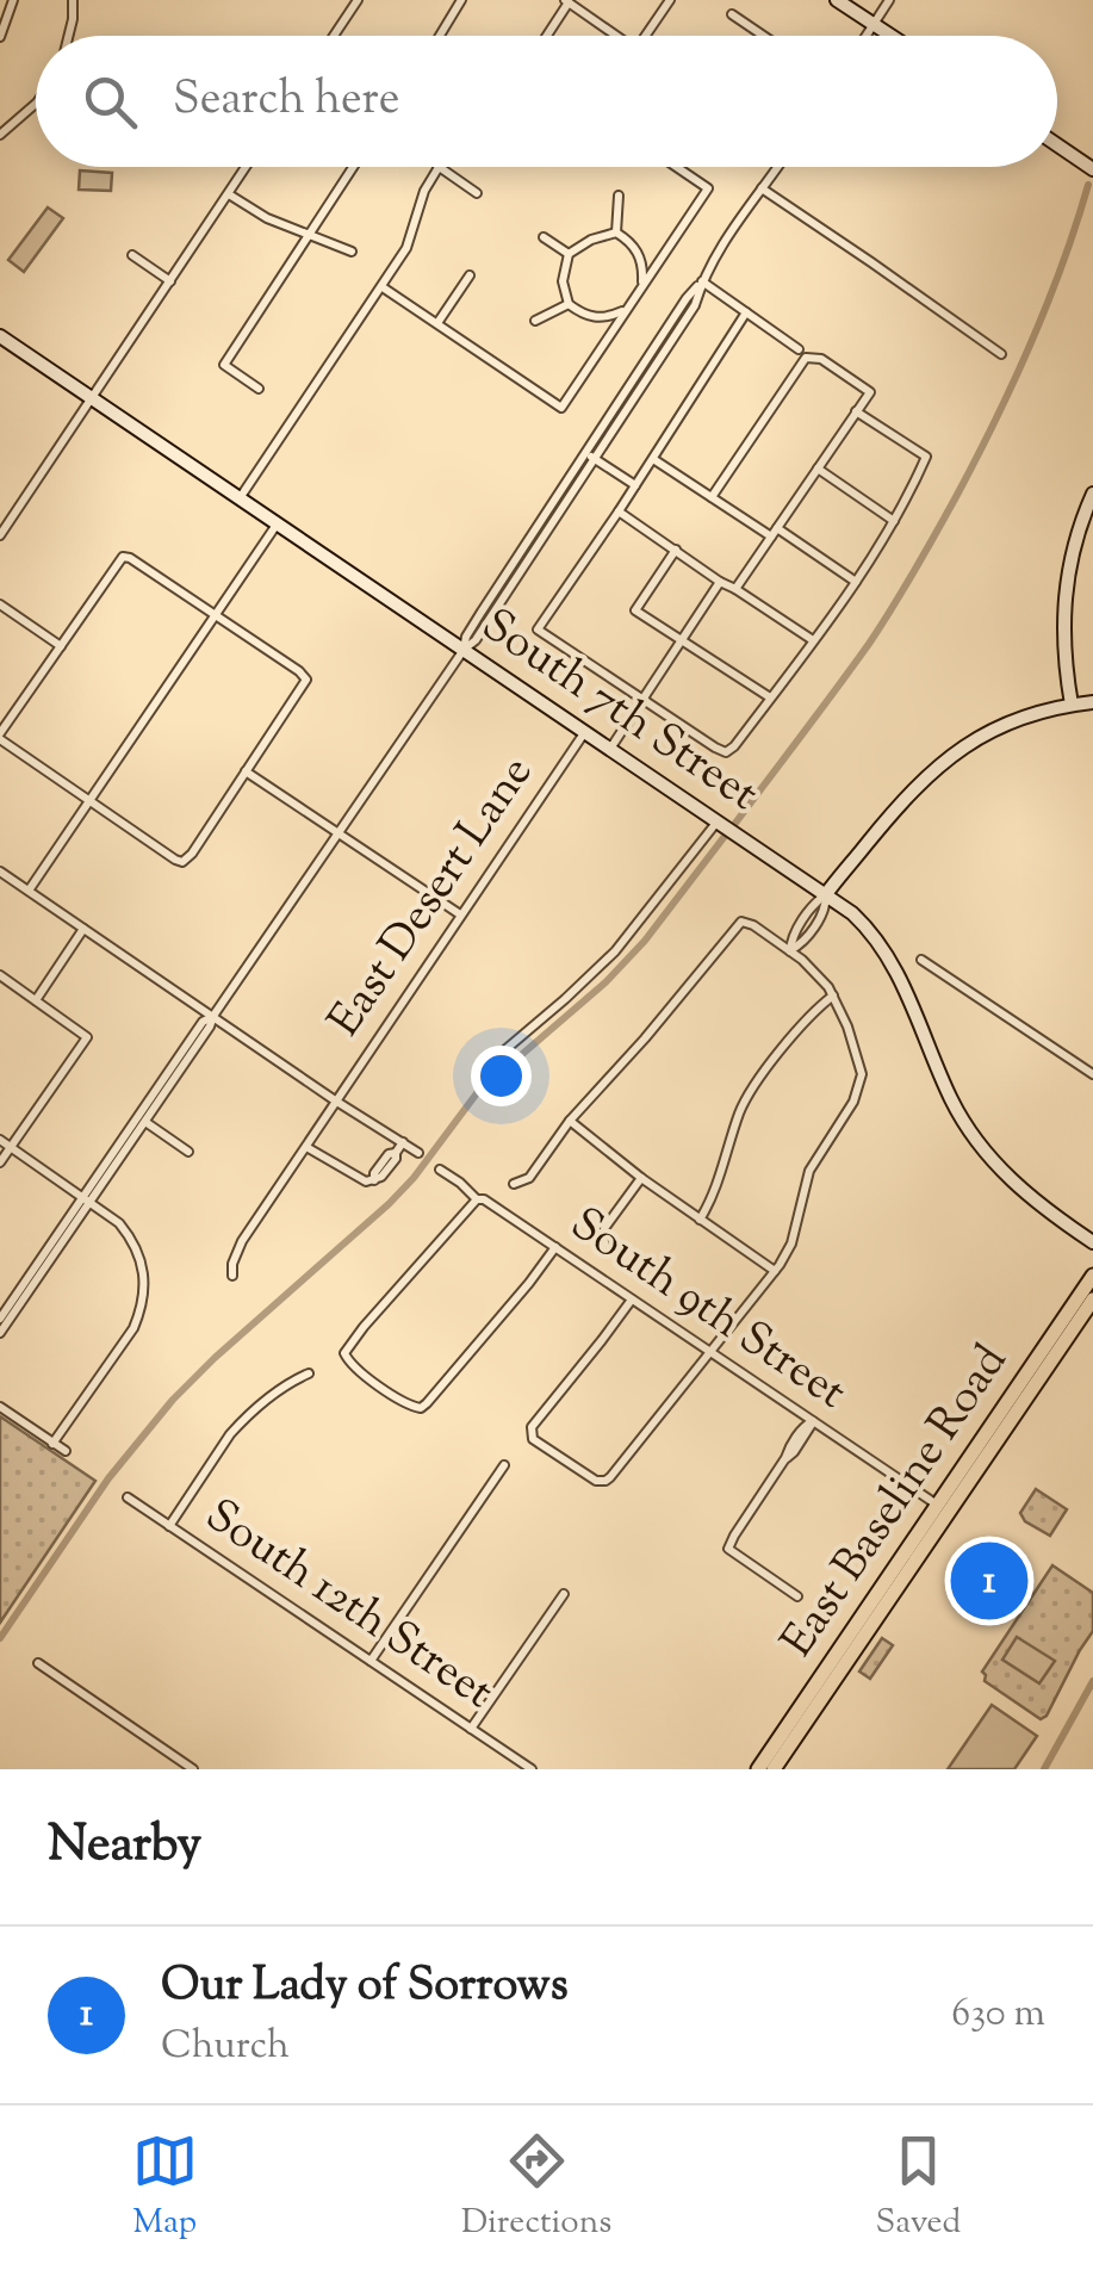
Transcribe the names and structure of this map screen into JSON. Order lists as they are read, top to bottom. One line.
{"streets":{"main road":["South 7th Street","East Baseline Road"],"street":["East Desert Lane","South 9th Street","South 12th Street"]},"crossings":[["South 7th Street","East Desert Lane"],["South 9th Street","East Baseline Road"]],"page":{"search":"Search here","pins":"1","heading":"Nearby","list":[{"mark":"1","name":"Our Lady of Sorrows","note":"Church","value":"630 m"}],"nav":["Map","Directions","Saved"]}}
